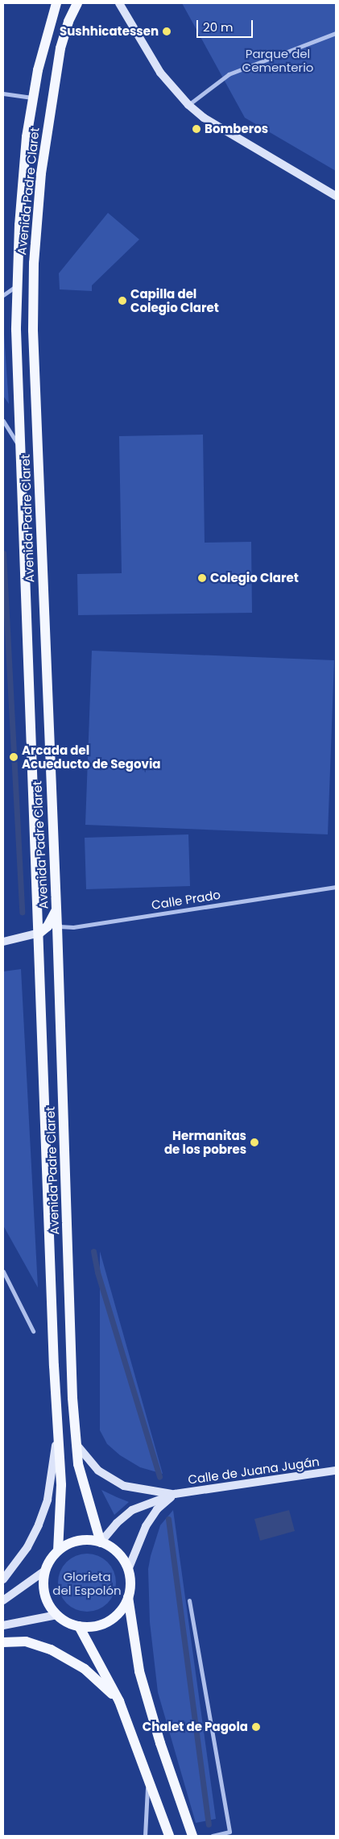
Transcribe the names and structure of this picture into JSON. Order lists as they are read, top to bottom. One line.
{"streets":{"main road":["Avenida Padre Claret"],"street":["Calle Prado","Calle de Juana Jugán"]},"crossings":[["Avenida Padre Claret","Calle Prado"],["Avenida Padre Claret","Calle de Juana Jugán"]],"parks":["Parque del Cementerio","Glorieta del Espolón"],"places":["Sushhicatessen","Bomberos","Capilla del Colegio Claret","Colegio Claret","Arcada del Acueducto de Segovia","Hermanitas de los pobres","Chalet de Pagola"],"scale_bar":"20 m"}
